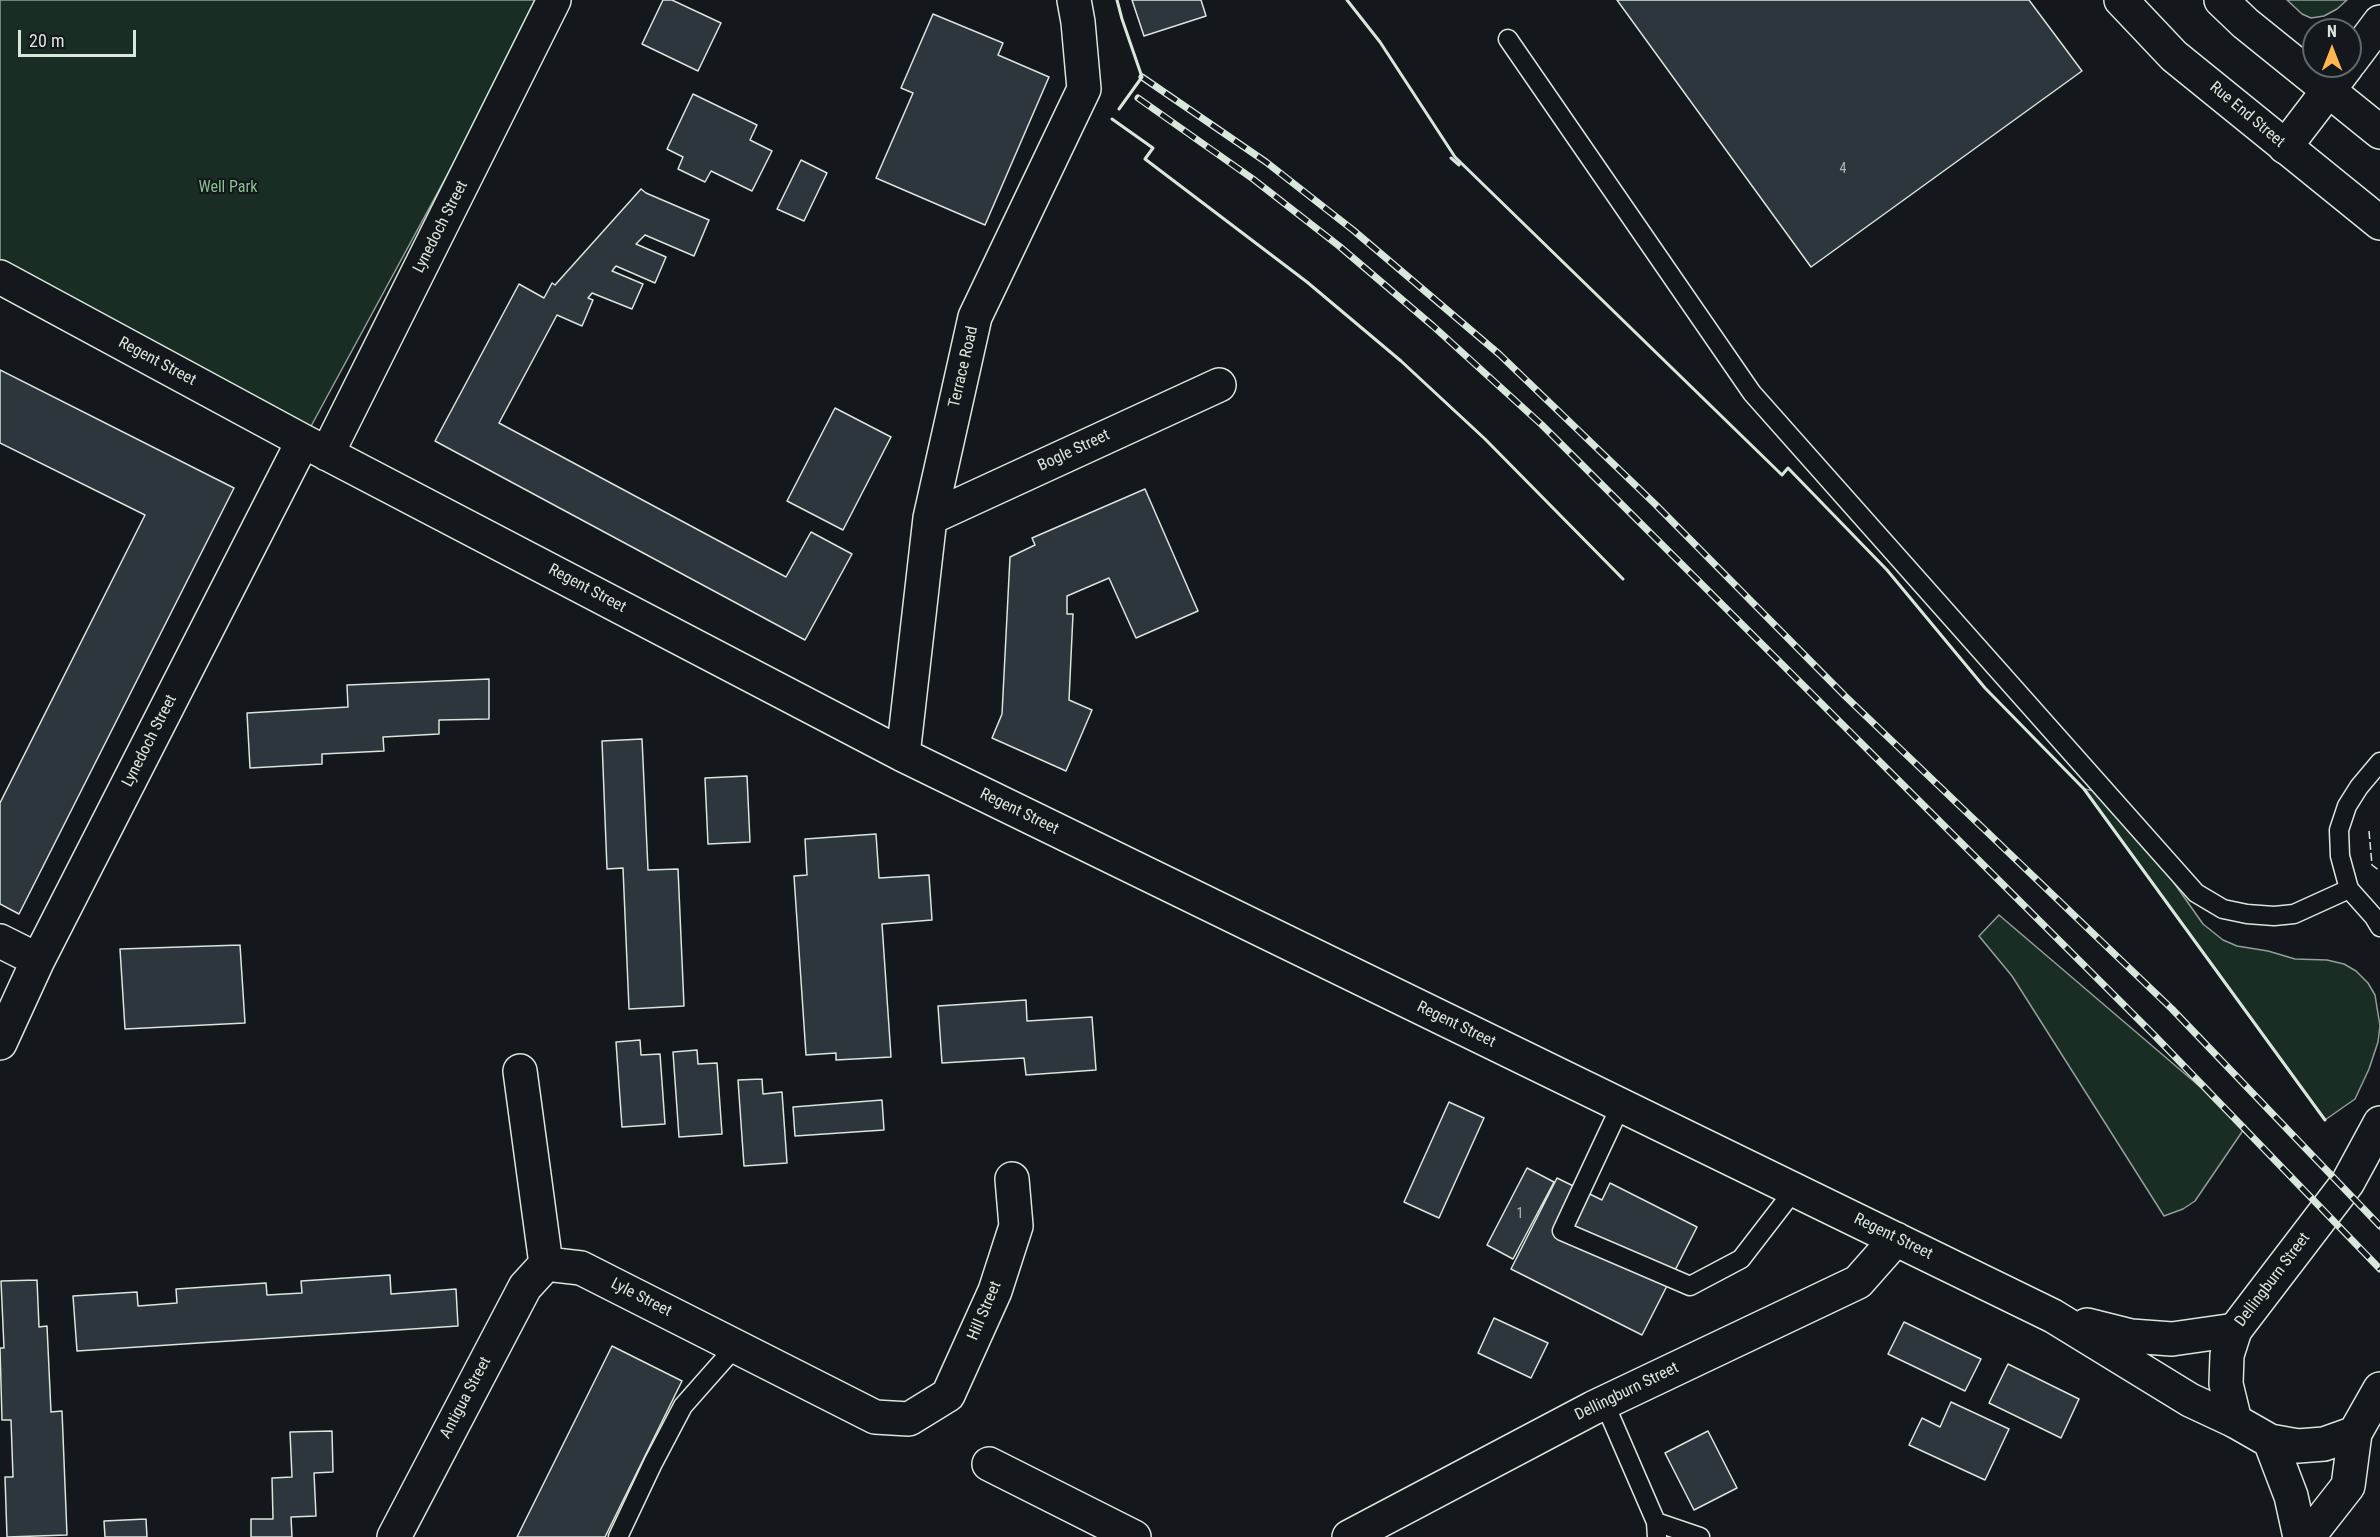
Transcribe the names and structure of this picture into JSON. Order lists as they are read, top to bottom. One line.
{"streets":{"main road":["Rue End Street","Lynedoch Street","Regent Street","Terrace Road","Bogle Street","Dellingburn Street","Lyle Street","Hill Street","Antigua Street"]},"crossings":[["Lynedoch Street","Regent Street"],["Regent Street","Terrace Road"],["Regent Street","Dellingburn Street"],["Terrace Road","Bogle Street"],["Lyle Street","Hill Street"],["Lyle Street","Antigua Street"]],"parks":["Well Park"],"house_numbers":["4","1"],"scale_bar":"20 m","north":"top"}
